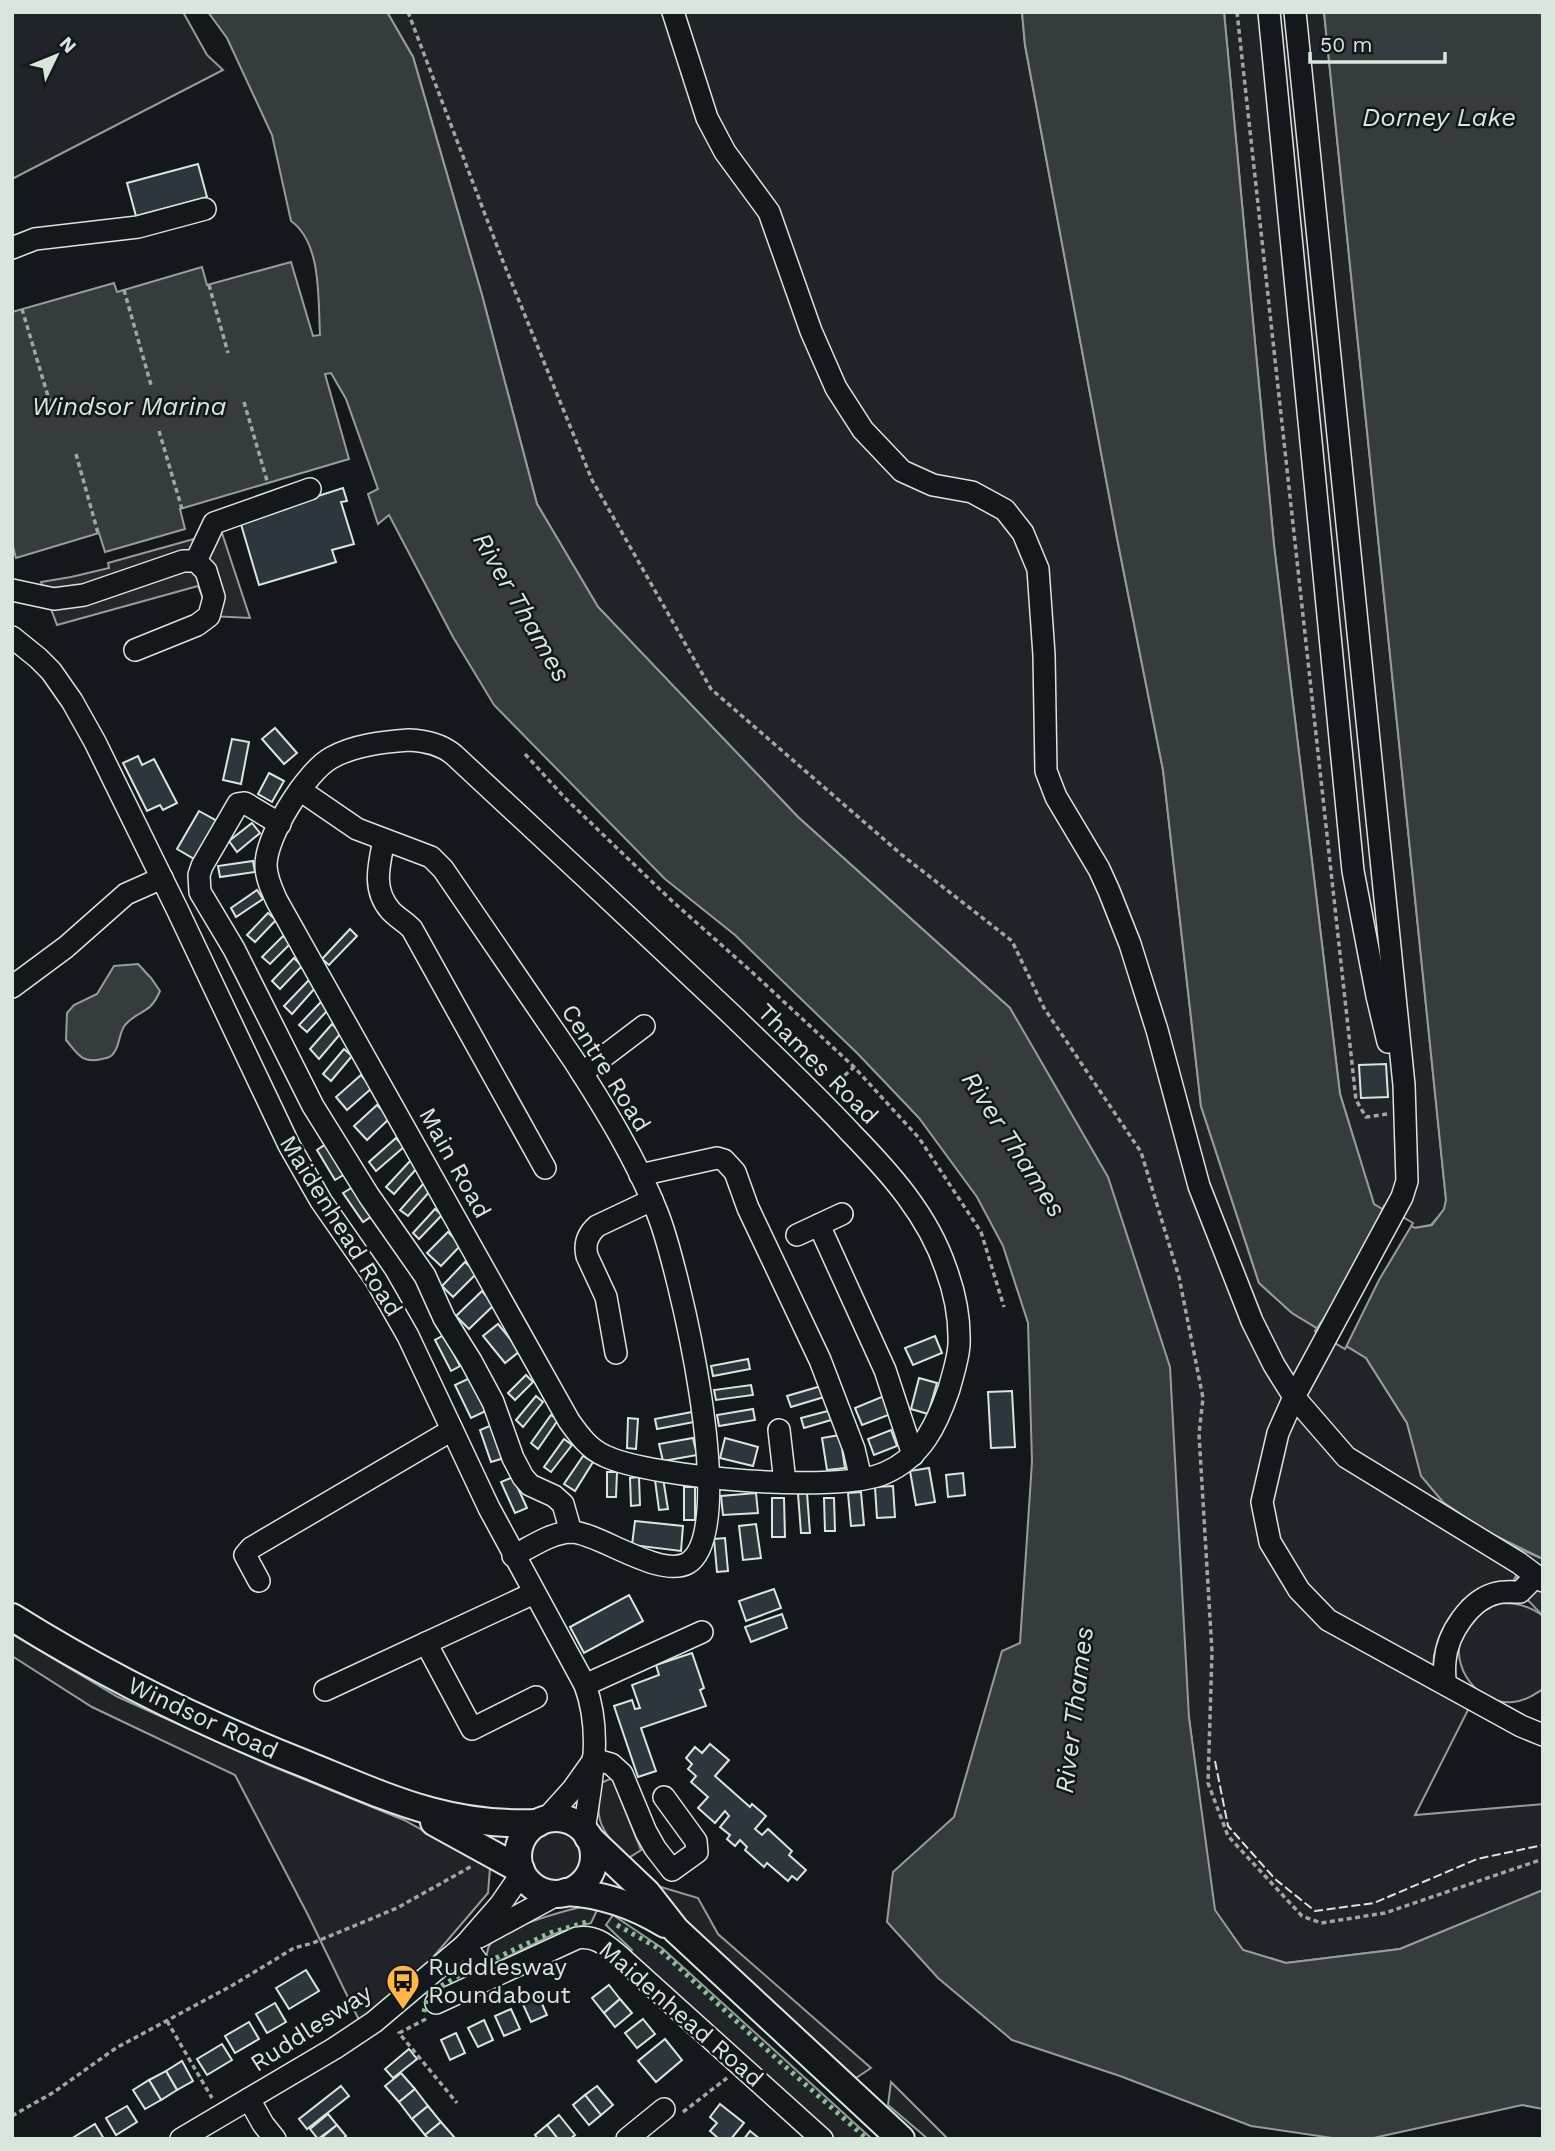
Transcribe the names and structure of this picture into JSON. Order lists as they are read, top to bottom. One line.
{"streets":{"main road":["Maidenhead Road","Windsor Road"],"street":["Thames Road","Centre Road","Main Road","Ruddlesway"]},"crossings":[["Thames Road","Centre Road"],["Thames Road","Main Road"],["Centre Road","Main Road"],["Maidenhead Road","Windsor Road"],["Maidenhead Road","Ruddlesway"],["Windsor Road","Ruddlesway"]],"water":["Dorney Lake","Windsor Marina","River Thames"],"places":{"bus stop":["Ruddlesway Roundabout"]},"scale_bar":"50 m","north":"top right"}
